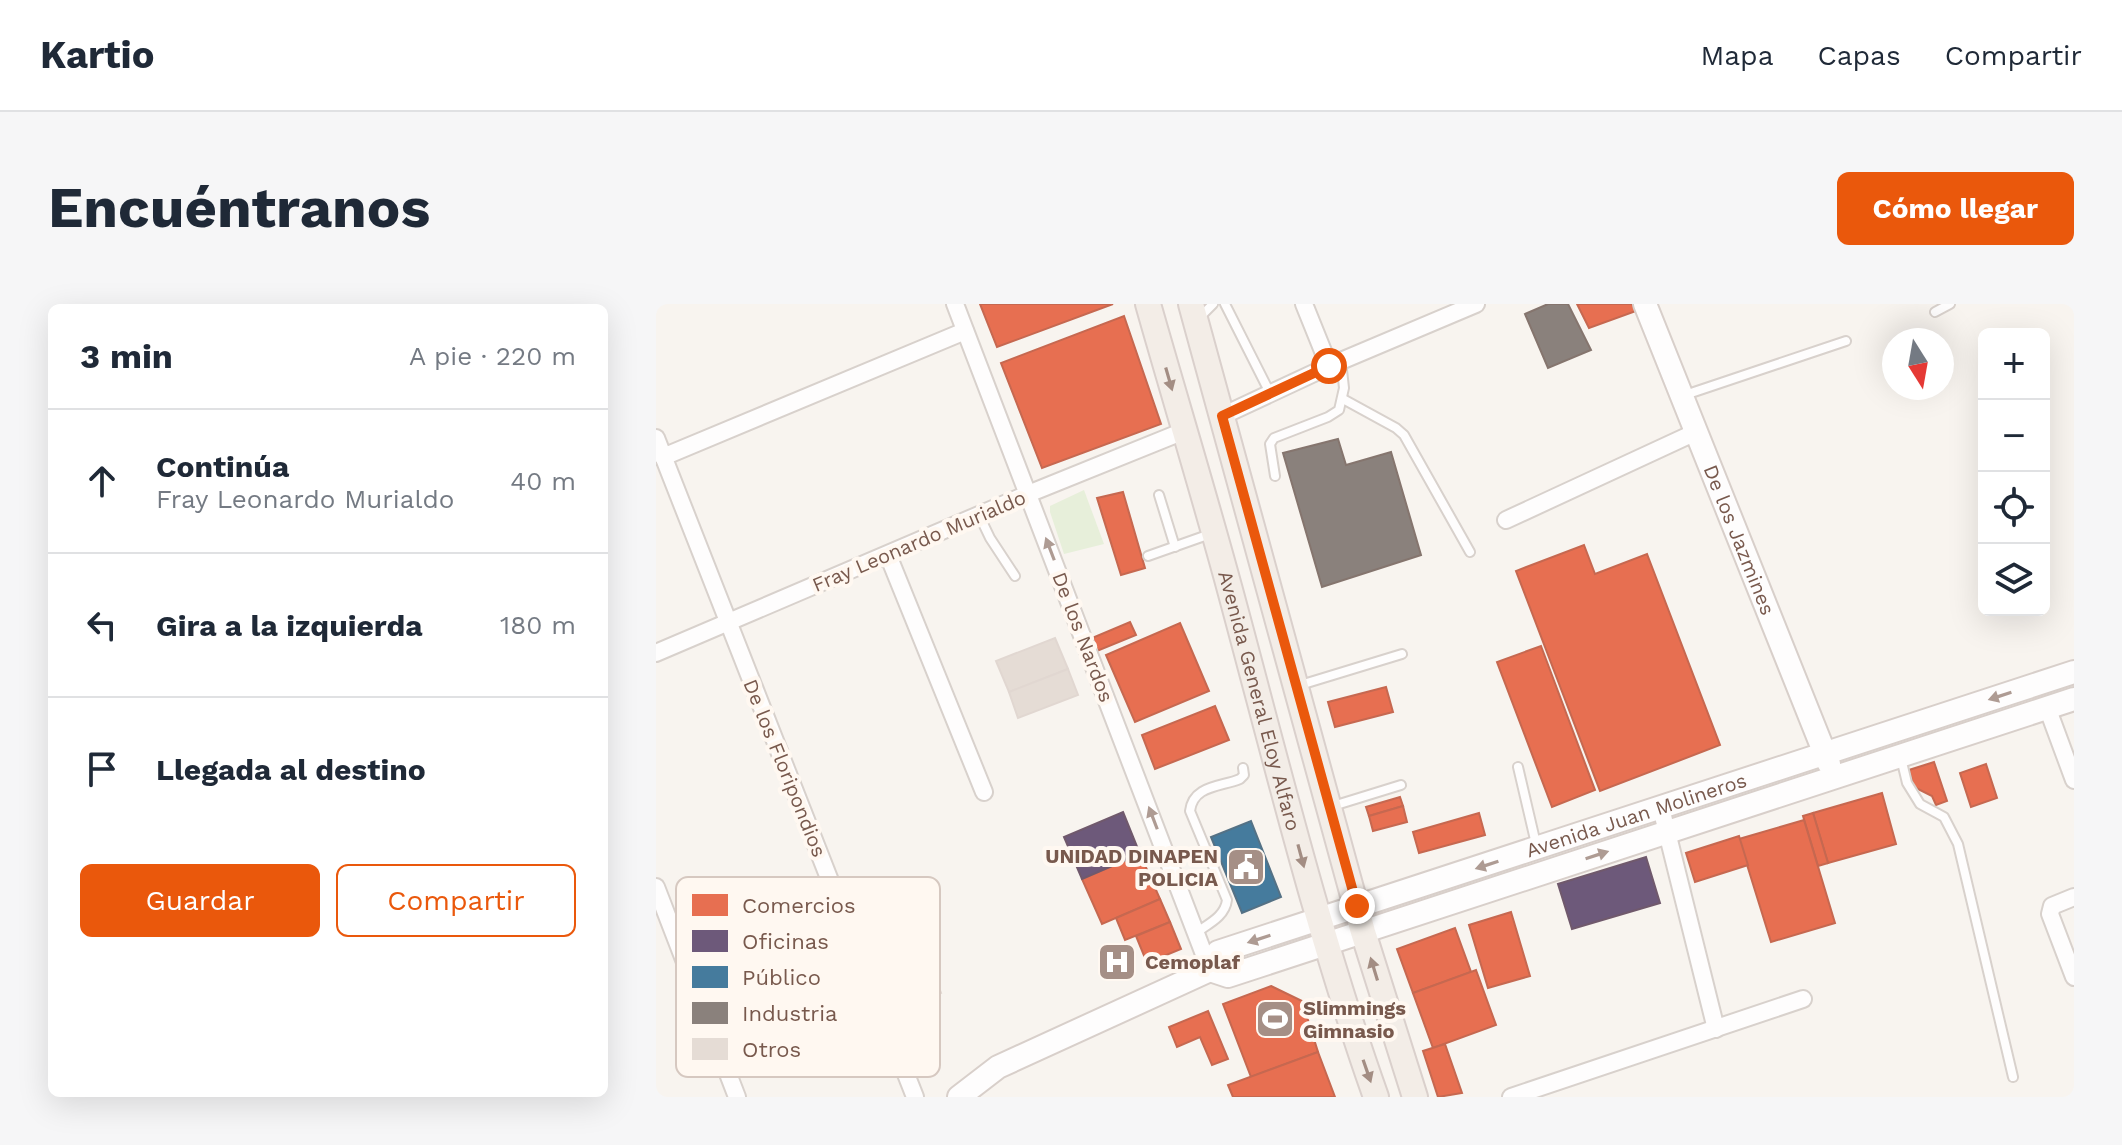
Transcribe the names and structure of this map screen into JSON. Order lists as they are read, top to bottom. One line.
{"streets":{"main road":["Avenida General Eloy Alfaro"],"street":["De los Jazmines","Fray Leonardo Murialdo","De los Nardos","De los Floripondios","Avenida Juan Molineros"]},"crossings":[["De los Jazmines","Avenida Juan Molineros"],["Fray Leonardo Murialdo","De los Nardos"],["Fray Leonardo Murialdo","Avenida General Eloy Alfaro"],["Fray Leonardo Murialdo","De los Floripondios"],["De los Nardos","Avenida Juan Molineros"],["Avenida General Eloy Alfaro","Avenida Juan Molineros"]],"one_way":["De los Nardos"],"places":{"public building":["UNIDAD DINAPEN POLICIA"],"hospital":["Cemoplaf"],"sports":["Slimmings Gimnasio"]},"legend":["Comercios","Oficinas","Público","Industria","Otros"],"north":"bottom","page":{"header":"Kartio","nav":["Mapa","Capas","Compartir"],"buttons":["Cómo llegar",["Guardar","Compartir"]],"title":"Encuéntranos","heading":["3 min","A pie · 220 m"],"map_buttons":["+","−"],"list":[["Continúa","Fray Leonardo Murialdo","40 m"],["Gira a la izquierda","180 m"],"Llegada al destino"]}}
